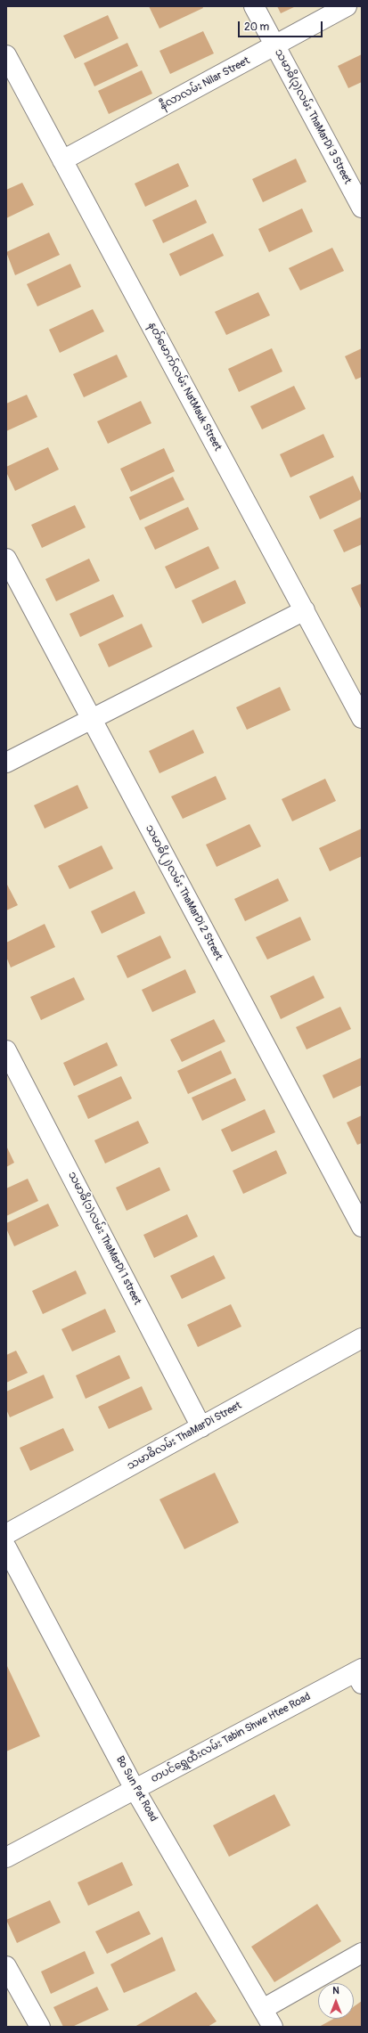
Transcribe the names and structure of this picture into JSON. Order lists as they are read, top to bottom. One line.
{"streets":{"street":["နီလာလမ်း Nilar Street","သမာဓိ(၃)လမ်း ThaMarDi 3 Street","နတ်မောက်လမ်း NatMauk Street","သမာဓိ(၂)လမ်း ThaMarDi 2 Street","သမာဓိ(၁)လမ်း ThaMarDi 1 street","သမာဓိလမ်း ThaMarDi Street","တပင်ရွှေထီးလမ်း Tabin Shwe Htee Road","Bo Sun Pat Road"]},"crossings":[["နီလာလမ်း Nilar Street","သမာဓိ(၃)လမ်း ThaMarDi 3 Street"],["နီလာလမ်း Nilar Street","နတ်မောက်လမ်း NatMauk Street"],["သမာဓိ(၁)လမ်း ThaMarDi 1 street","သမာဓိလမ်း ThaMarDi Street"],["တပင်ရွှေထီးလမ်း Tabin Shwe Htee Road","Bo Sun Pat Road"]],"scale_bar":"20 m","north":"top"}
